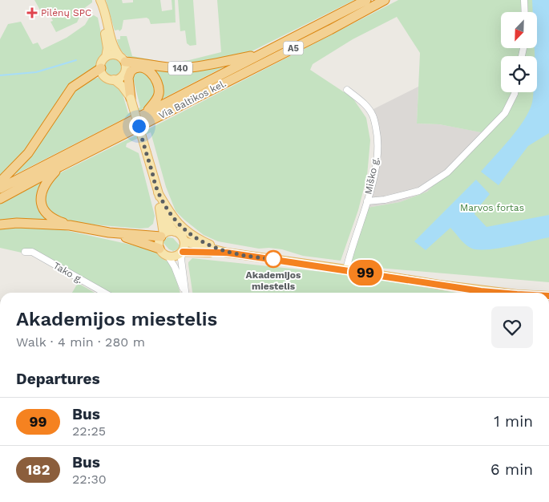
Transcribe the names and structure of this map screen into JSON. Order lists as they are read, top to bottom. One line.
{"streets":{"highway":["A5","140","Via Baltikos kel."],"street":["Miško g.","Tako g."]},"crossings":[["140","Via Baltikos kel."],["140","Miško g."]],"parks":["Marvos fortas"],"places":{"health":["Pilėnų SPC"],"other":["Akademijos miestelis"]},"lines":["bus line 99"],"north":"bottom left","page":{"on_map":"99","heading":[["Akademijos miestelis","Walk · 4 min · 280 m"],"Departures"],"list":[{"mark":"99","name":"Bus","note":"22:25","value":"1 min"},{"mark":"182","name":"Bus","note":"22:30","value":"6 min"}]}}
